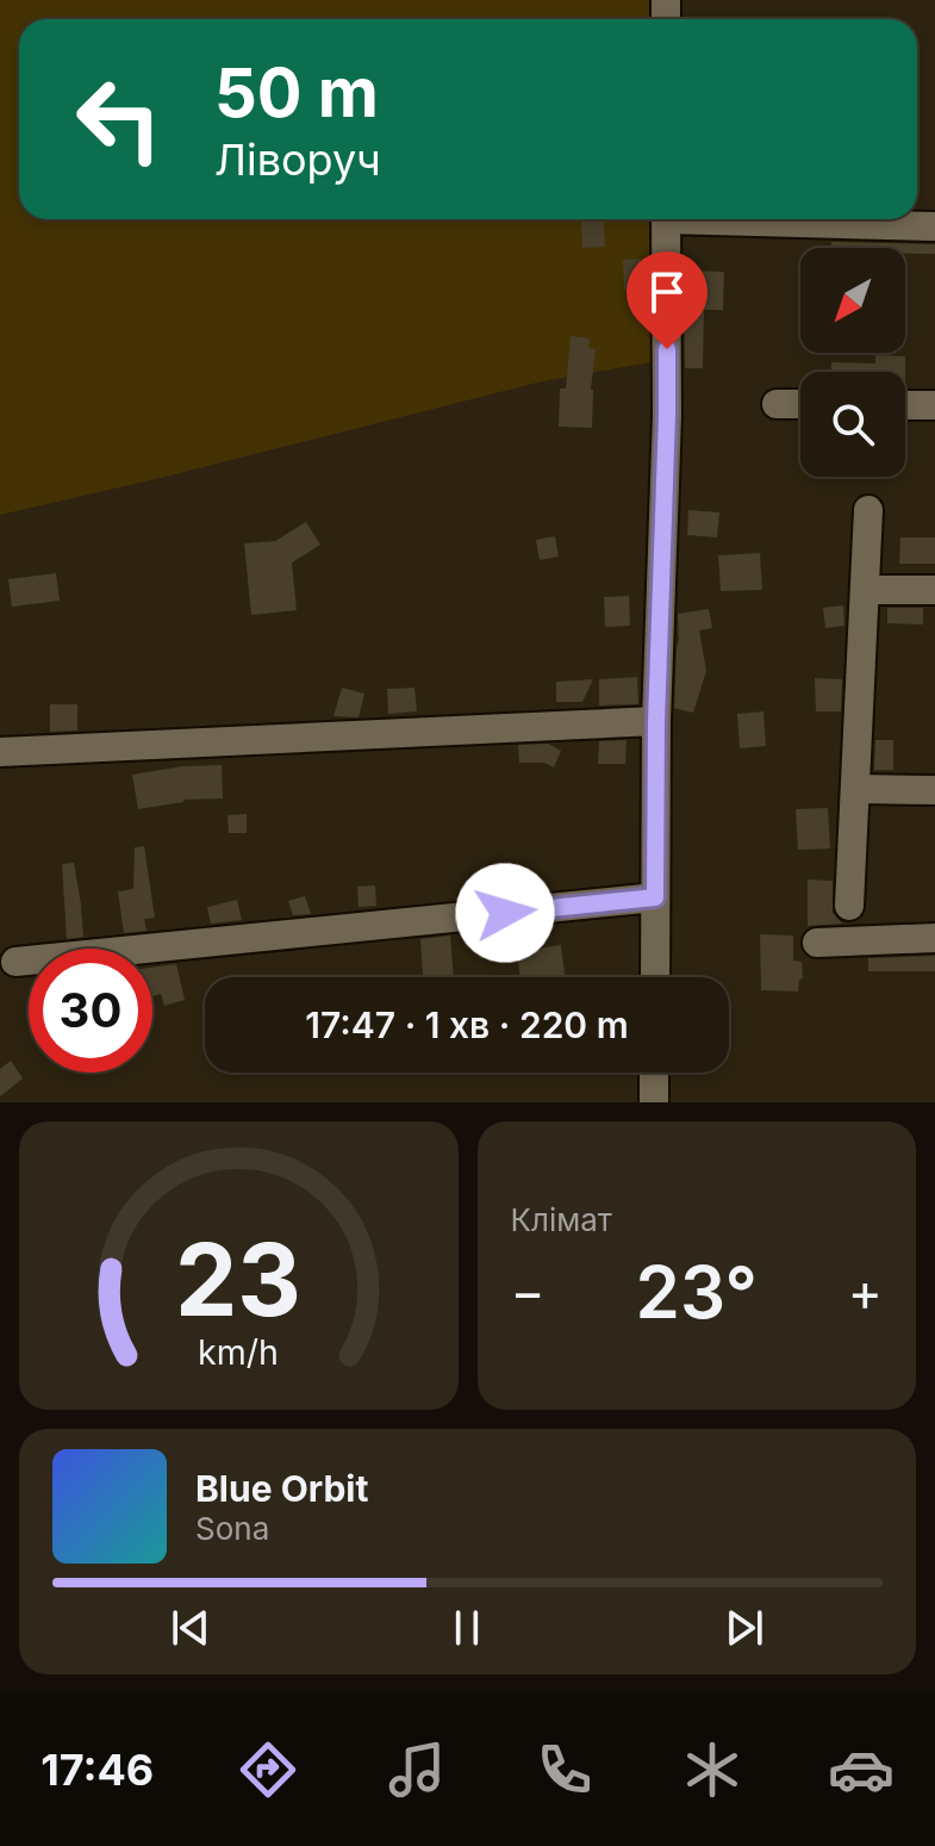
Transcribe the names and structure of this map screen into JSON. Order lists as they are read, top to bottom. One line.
{"north":"bottom left","page":{"turn":["50 m","Ліворуч"],"limit":"30","trip":"17:47 · 1 хв · 220 m","tile":"Клімат","heat":["−","23°","+"],"song":["Blue Orbit","Sona"],"tabs":"17:46","gauge":["23","km/h"]}}
